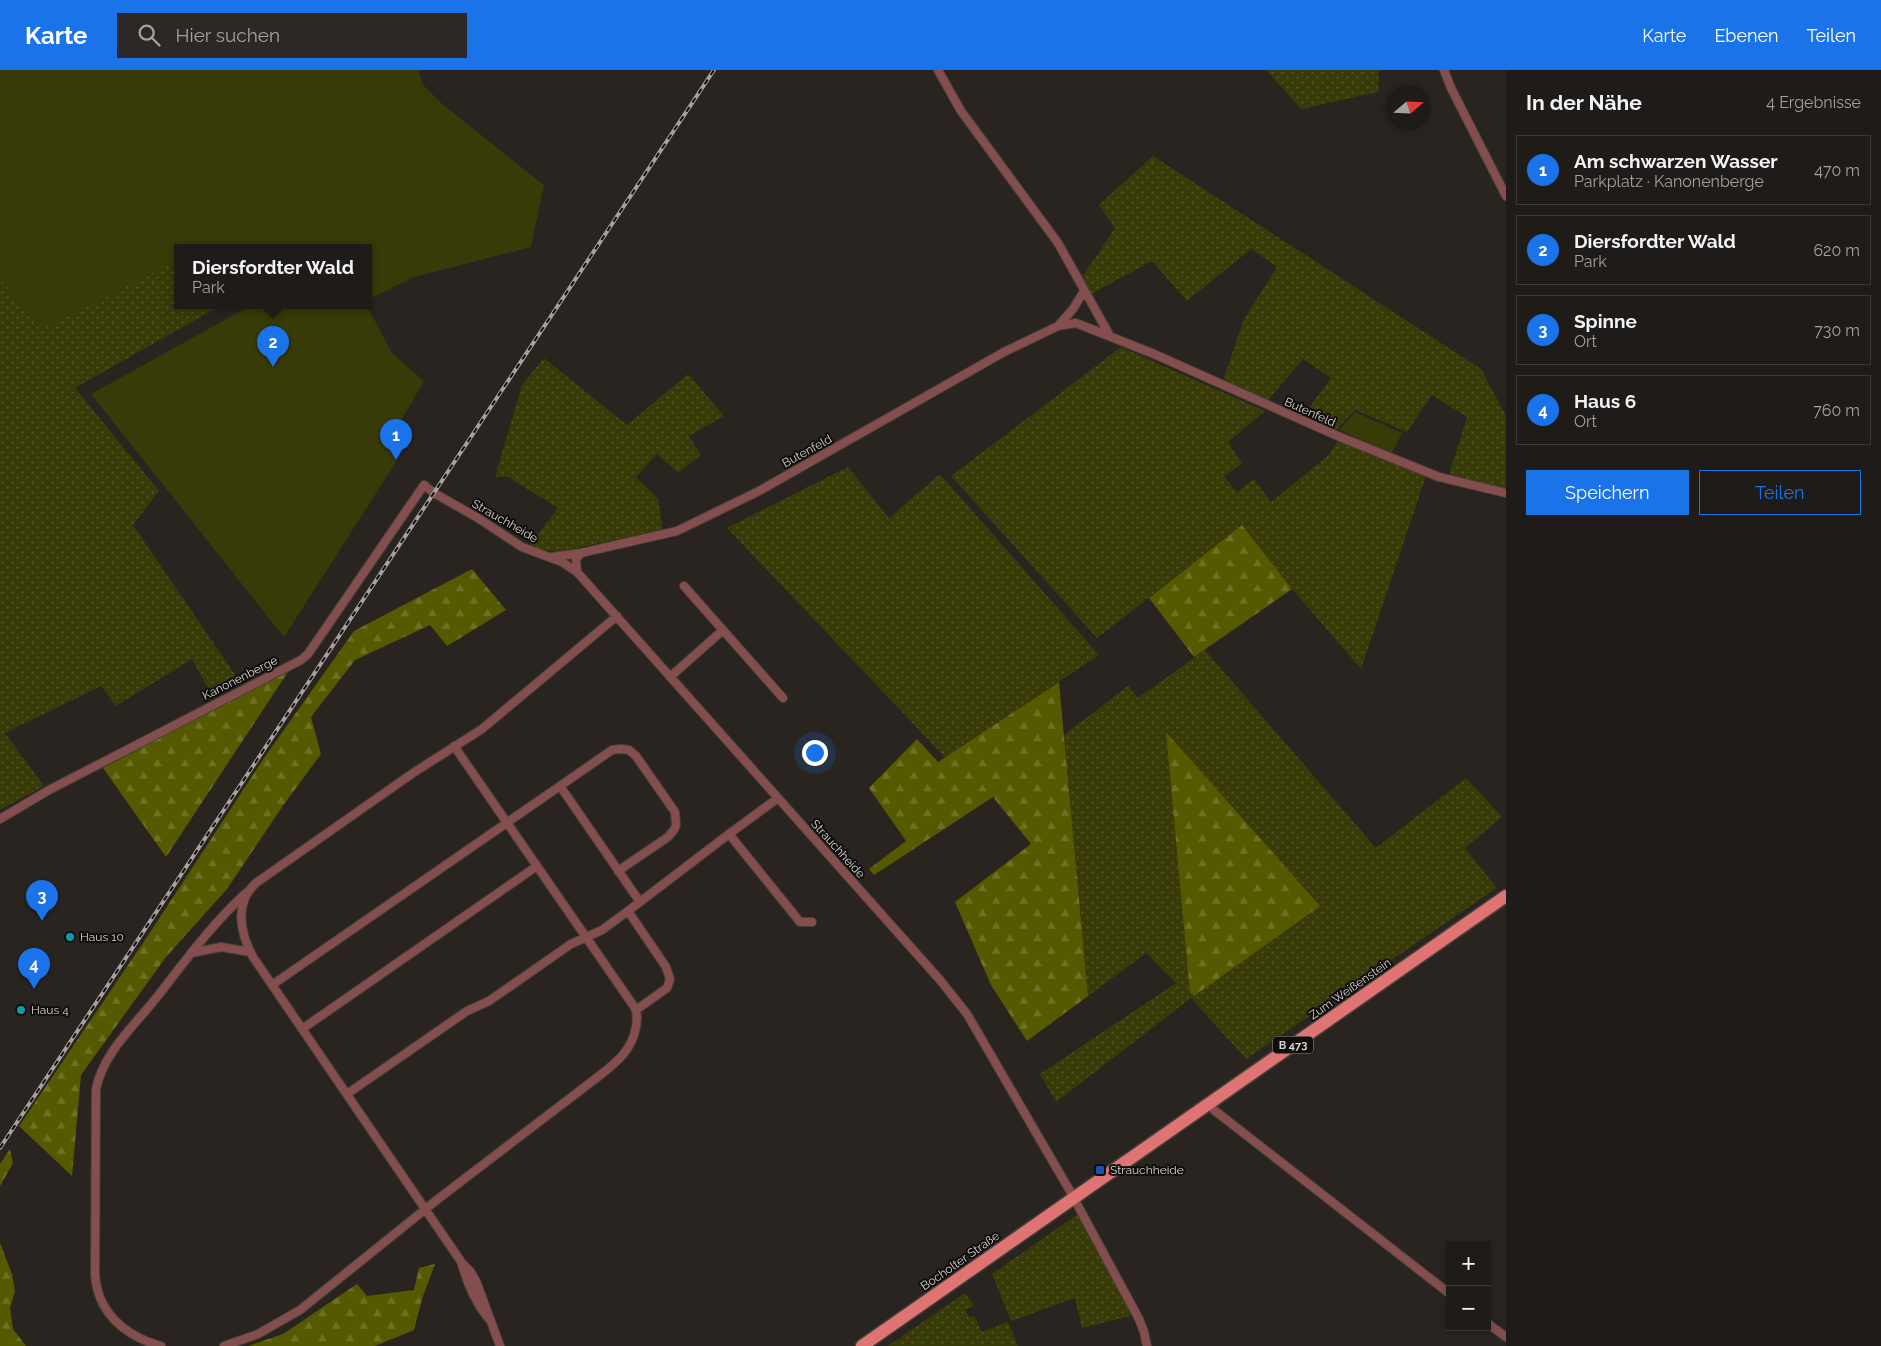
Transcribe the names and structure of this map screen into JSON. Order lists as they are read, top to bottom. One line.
{"streets":{"main road":["Zum Weißenstein","B 473","Bocholter Straße"],"street":["Butenfeld","Strauchheide","Kanonenberge"]},"crossings":[["Butenfeld","Strauchheide"],["Strauchheide","Kanonenberge"],["Strauchheide","Zum Weißenstein"],["Strauchheide","Bocholter Straße"],["Zum Weißenstein","Bocholter Straße"]],"places":{"other":["Haus 10","Haus 4"],"transit":["Strauchheide"]},"north":"right","page":{"header":"Karte","search":"Hier suchen","nav":["Karte","Ebenen","Teilen"],"heading":["In der Nähe","4 Ergebnisse"],"list":[{"mark":"1","name":"Am schwarzen Wasser","note":"Parkplatz · Kanonenberge","value":"470 m"},{"mark":"2","name":"Diersfordter Wald","note":"Park","value":"620 m"},{"mark":"3","name":"Spinne","note":"Ort","value":"730 m"},{"mark":"4","name":"Haus 6","note":"Ort","value":"760 m"}],"popup":["Diersfordter Wald","Park"],"pins":["2","1","3","4"],"buttons":["Speichern","Teilen"],"map_buttons":["+","−"]}}
